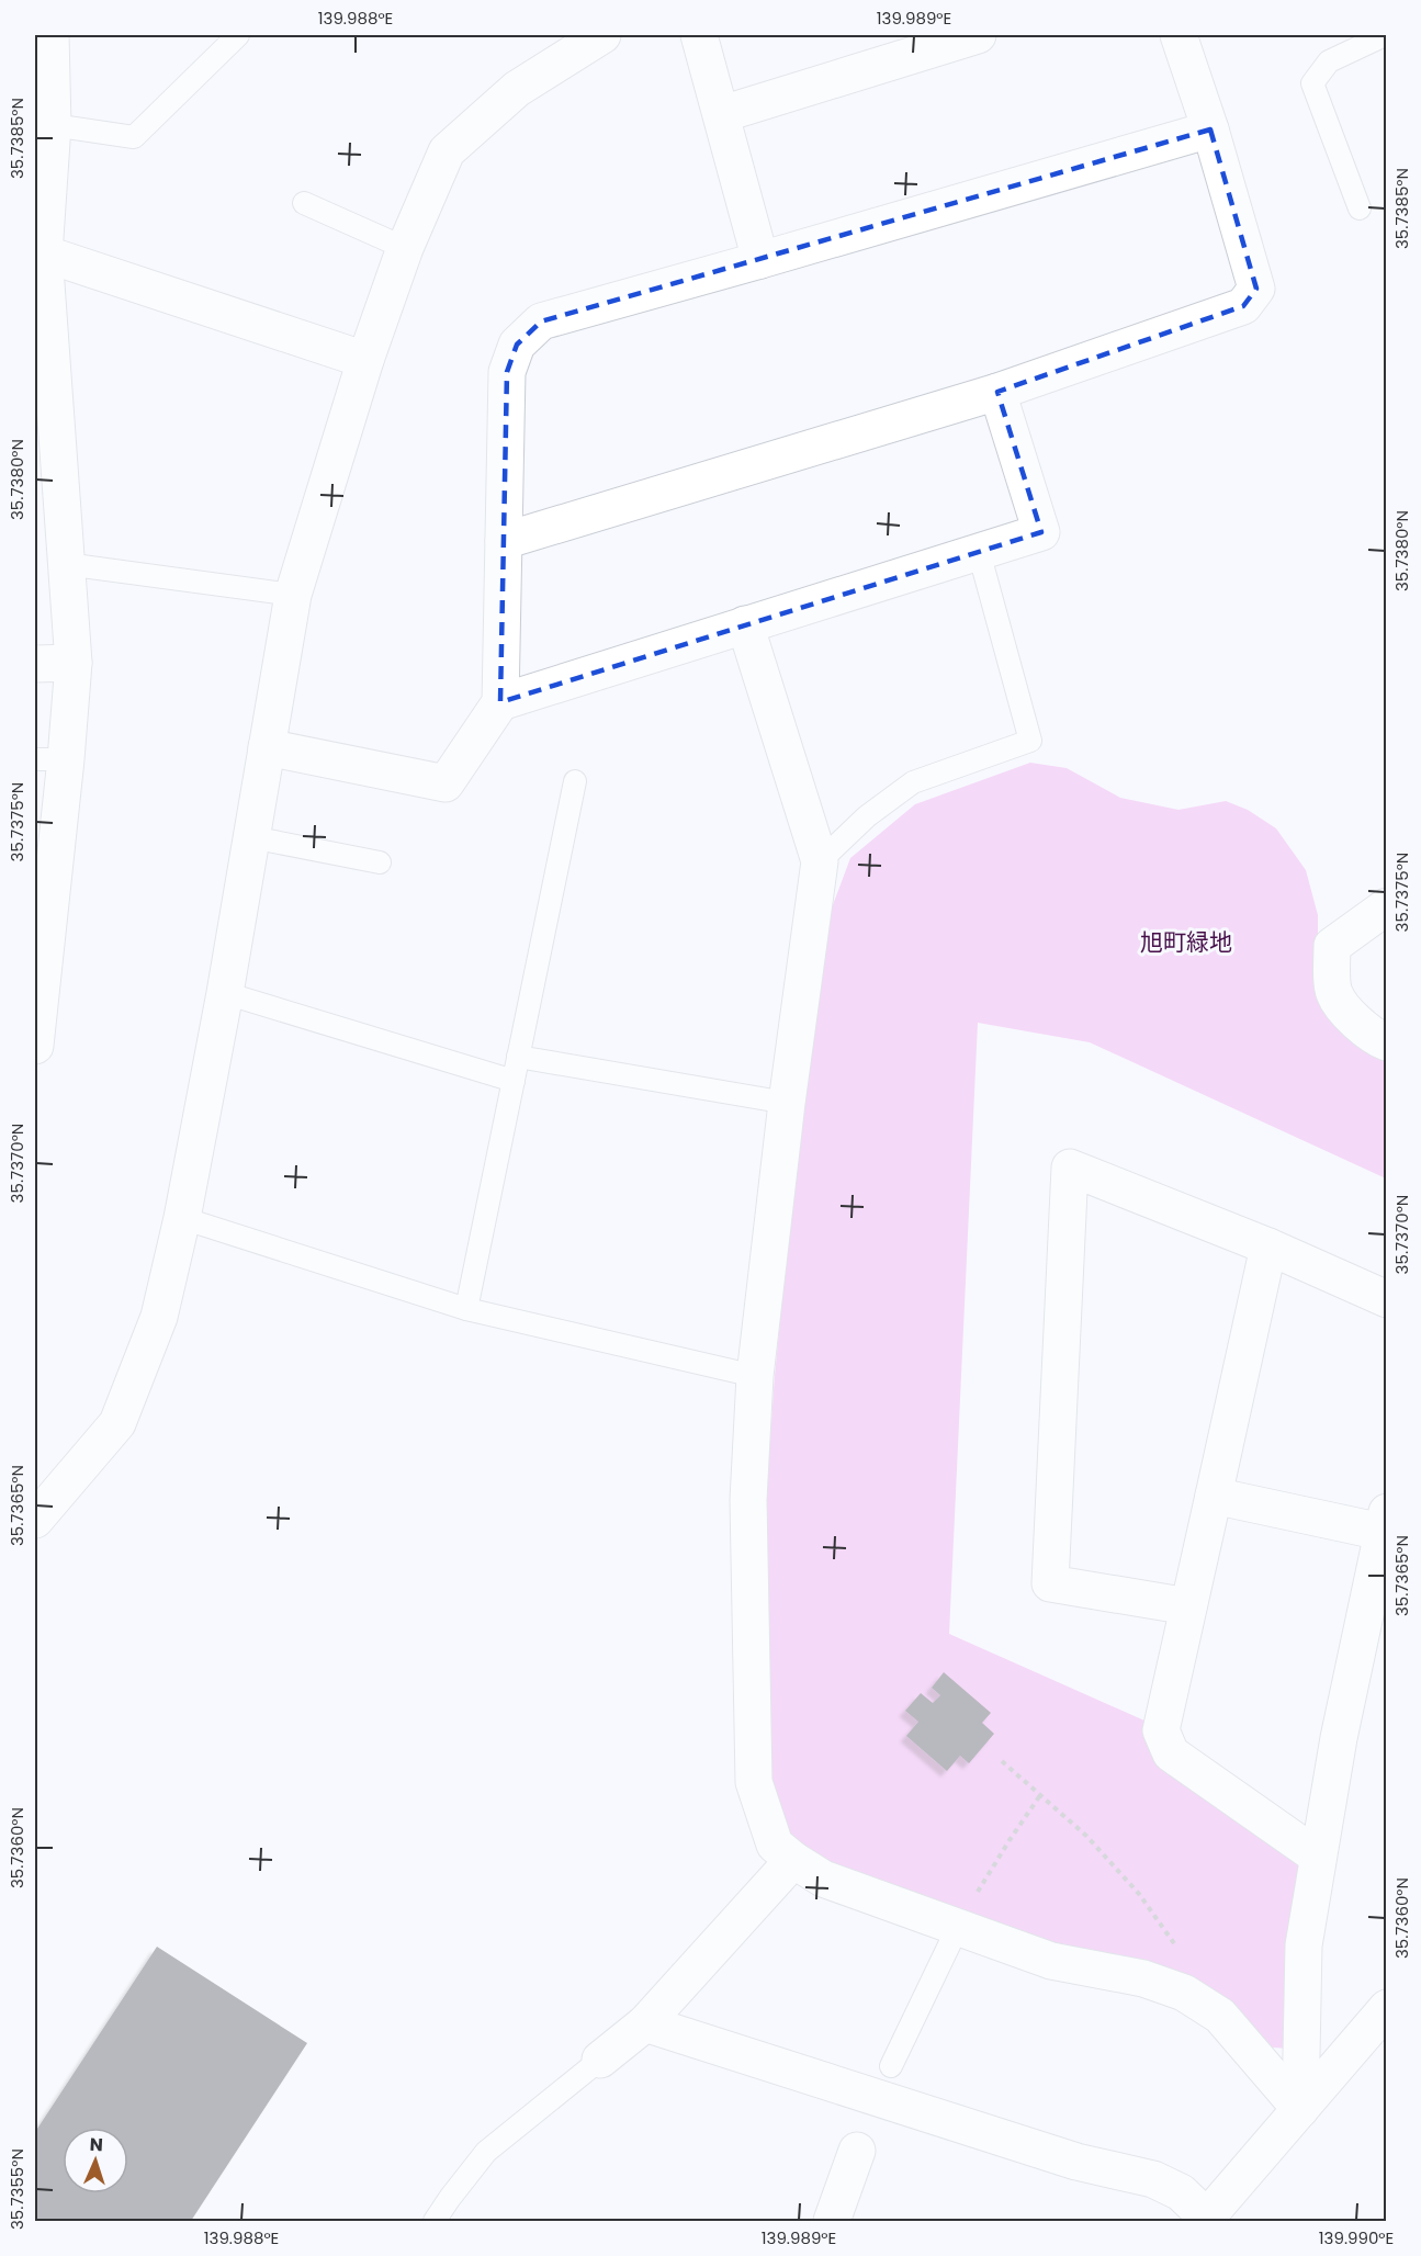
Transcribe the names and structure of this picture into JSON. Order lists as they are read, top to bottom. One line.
{"parks":["旭町緑地"],"north":"top","coordinates":["139.988°E","139.989°E","35.7385°N","35.7380°N","35.7375°N","35.7370°N","35.7365°N","35.7360°N","35.7355°N","139.990°E"]}
